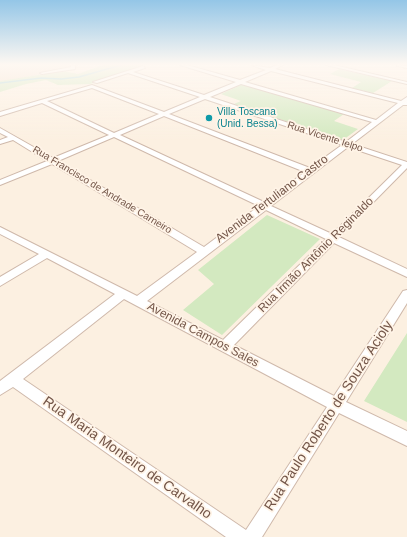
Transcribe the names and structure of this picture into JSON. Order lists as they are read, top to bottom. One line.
{"streets":{"street":["Rua Vicente Ielpo","Rua Francisco de Andrade Carneiro","Avenida Tertuliano Castro","Rua Irmão Antônio Reginaldo","Avenida Campos Sales","Rua Paulo Roberto de Souza Acioly","Rua Maria Monteiro de Carvalho"]},"crossings":[["Rua Vicente Ielpo","Avenida Tertuliano Castro"],["Rua Vicente Ielpo","Rua Irmão Antônio Reginaldo"],["Rua Francisco de Andrade Carneiro","Avenida Tertuliano Castro"],["Avenida Tertuliano Castro","Avenida Campos Sales"],["Rua Irmão Antônio Reginaldo","Avenida Campos Sales"],["Avenida Campos Sales","Rua Paulo Roberto de Souza Acioly"]],"places":["Villa Toscana (Unid. Bessa)"]}
